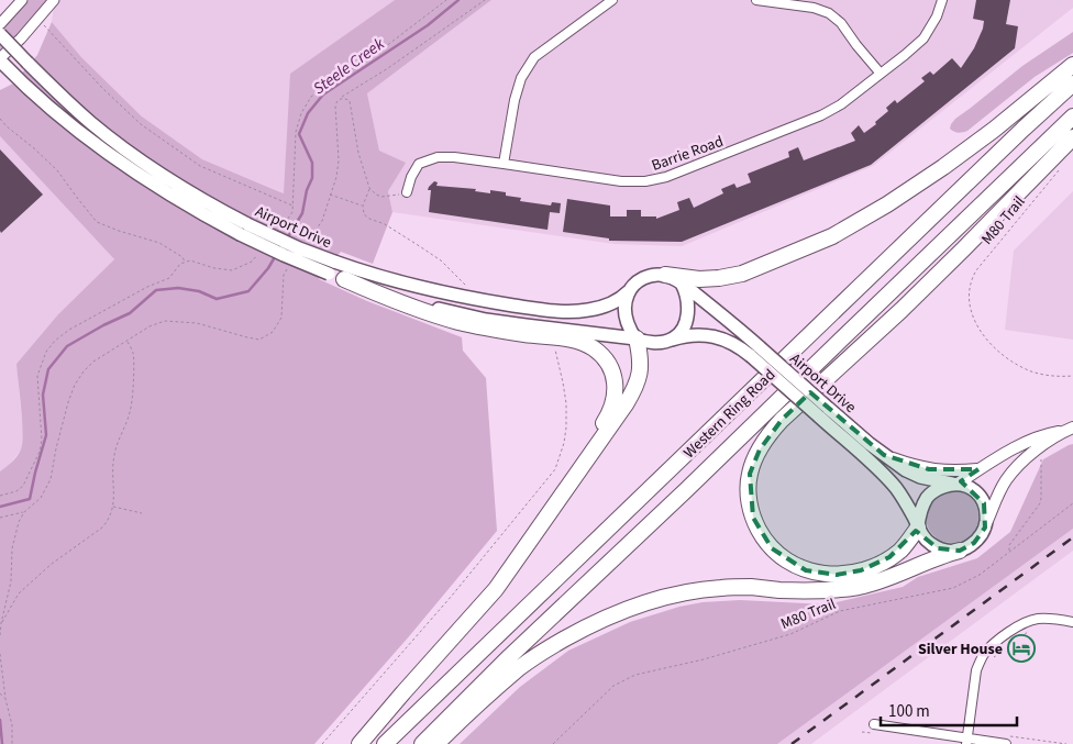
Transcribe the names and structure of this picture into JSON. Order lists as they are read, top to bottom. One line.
{"streets":{"highway":["Western Ring Road"],"main road":["Airport Drive"],"street":["Barrie Road"],"path":["M80 Trail"]},"water":["Steele Creek"],"places":{"hotel":["Silver House"]},"scale_bar":"100 m"}
